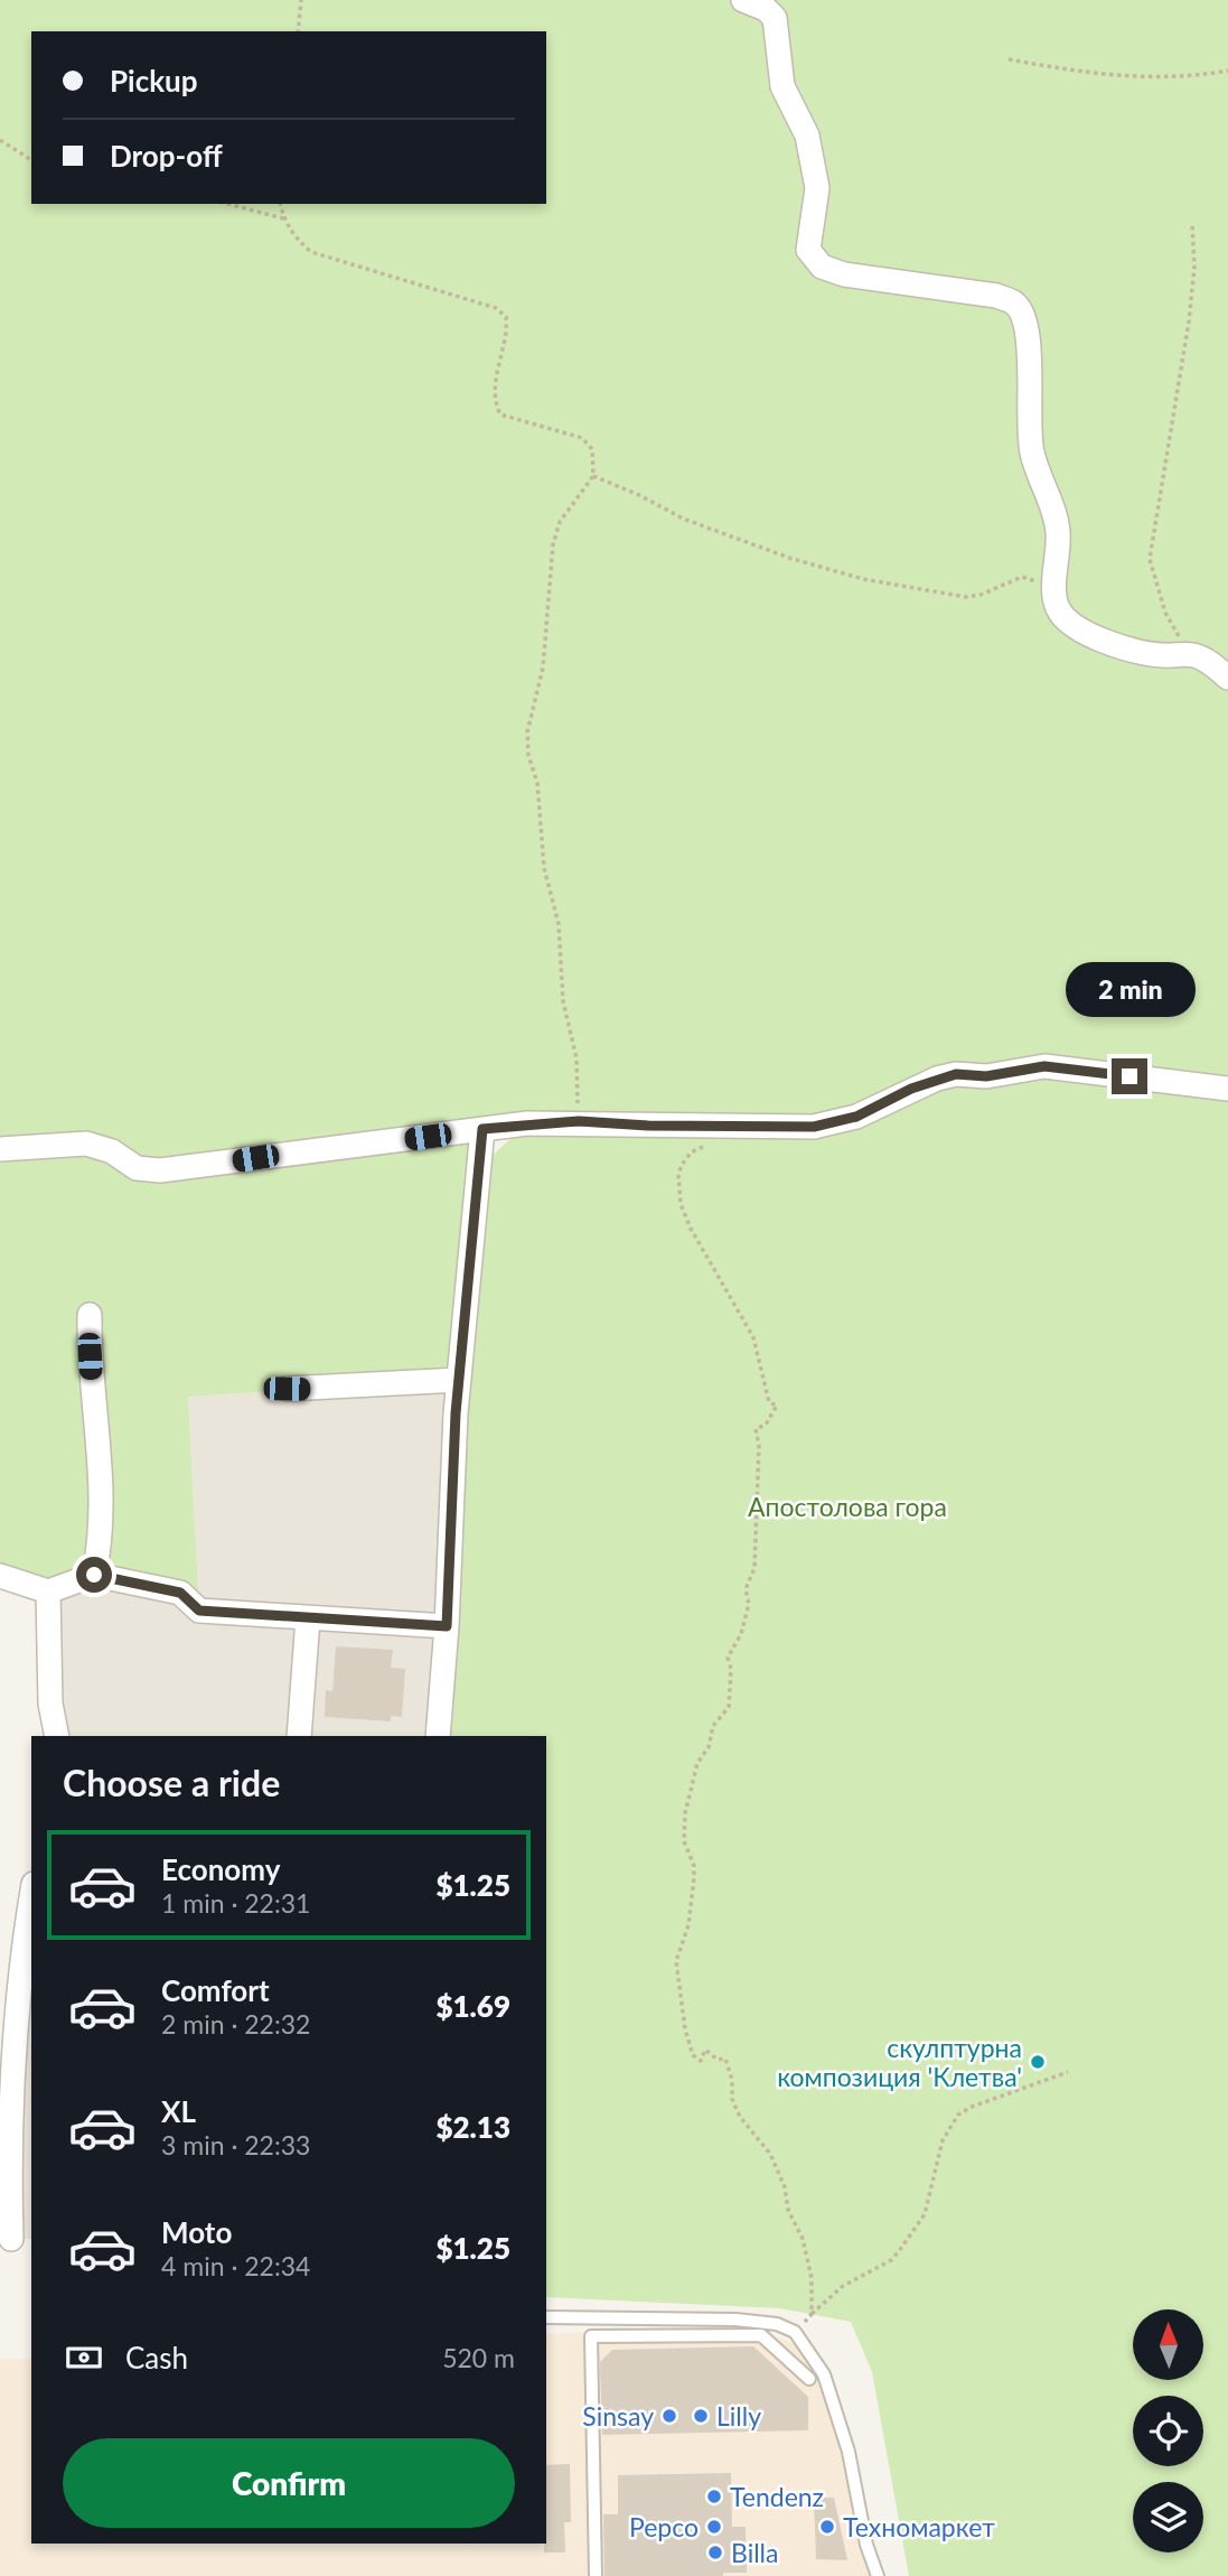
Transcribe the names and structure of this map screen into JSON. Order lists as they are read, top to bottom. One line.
{"parks":["Апостолова гора"],"places":["скулптурна композиция 'Клетва'","Sinsay","Lilly","Tendenz","Pepco","Техномаркет","Billa"],"north":"top","page":{"banner":["Pickup","Drop-off"],"bubble":"2 min","heading":"Choose a ride","list":[{"name":"Economy","note":"1 min · 22:31","value":"$1.25"},{"name":"Comfort","note":"2 min · 22:32","value":"$1.69"},{"name":"XL","note":"3 min · 22:33","value":"$2.13"},{"name":"Moto","note":"4 min · 22:34","value":"$1.25"}],"pay":["Cash","520 m"],"buttons":"Confirm"}}
